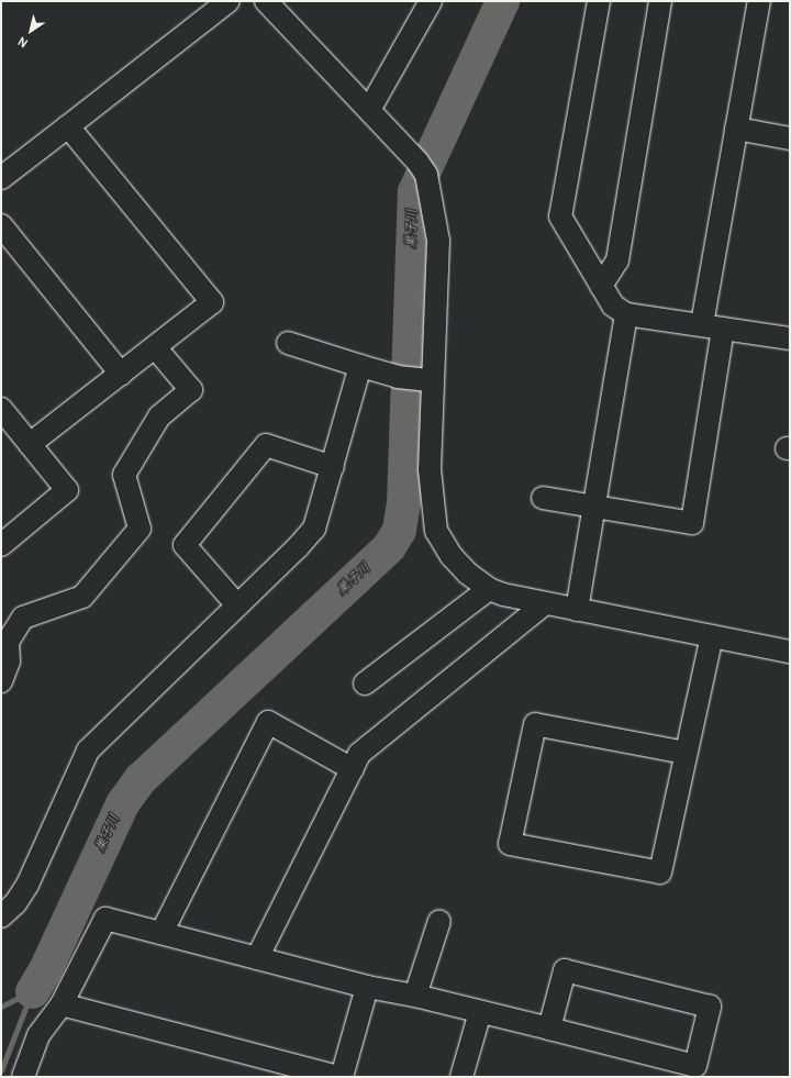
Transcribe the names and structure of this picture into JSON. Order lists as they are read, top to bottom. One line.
{"water":["巣子川"],"north":"bottom left"}
